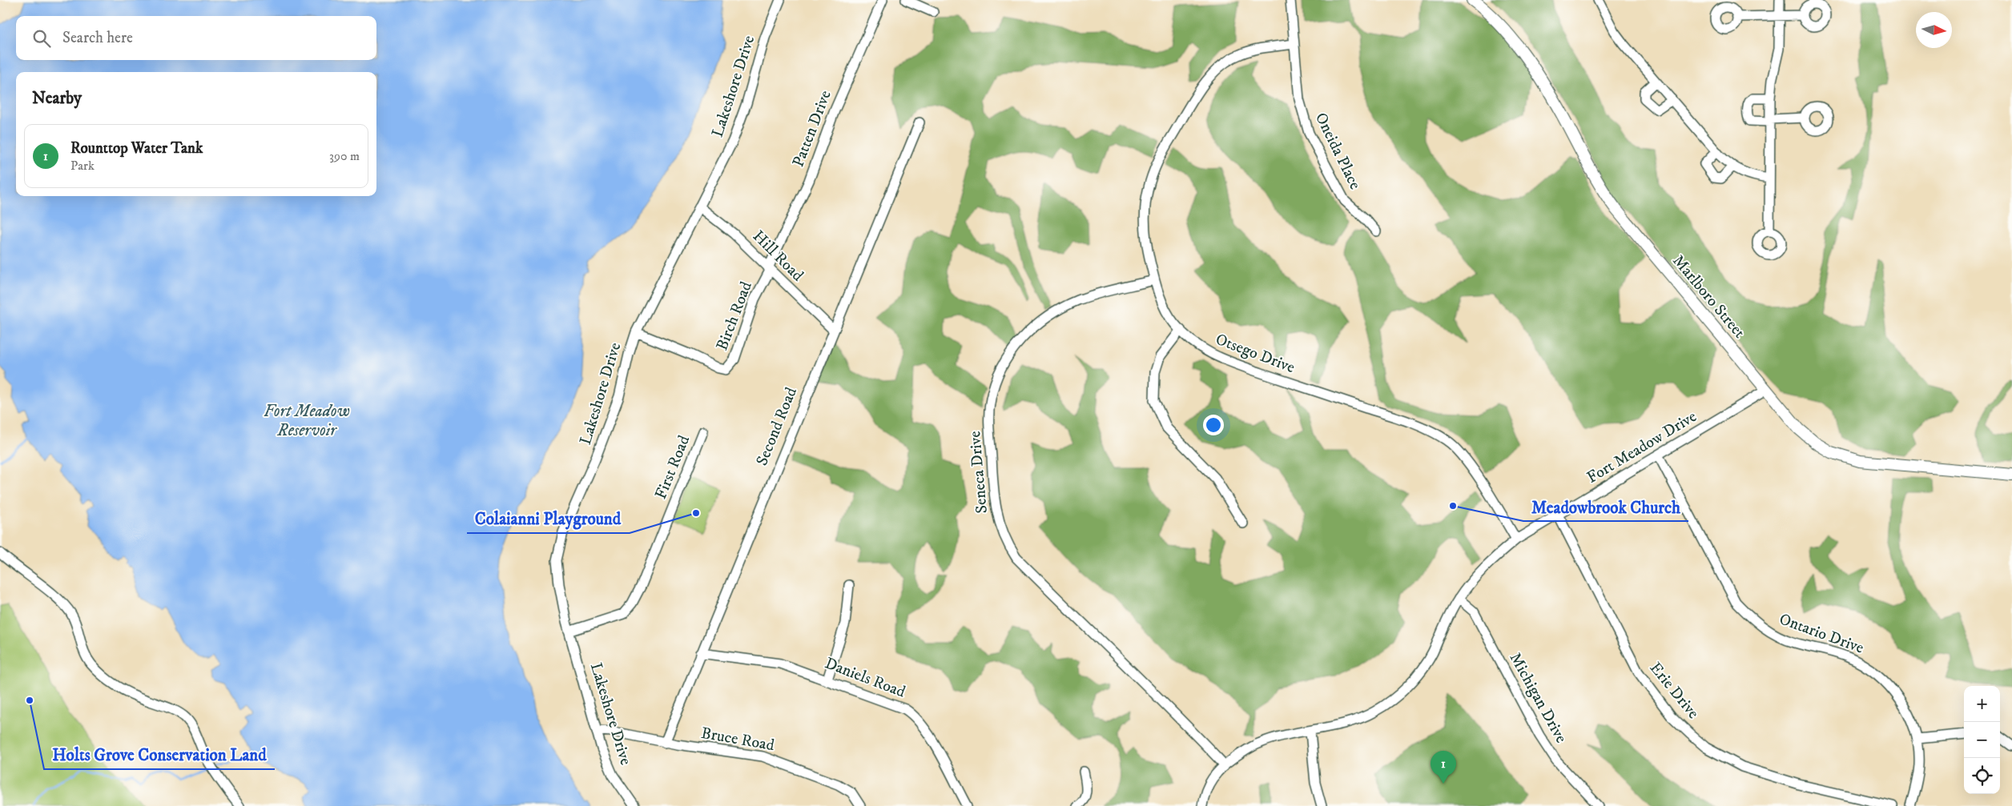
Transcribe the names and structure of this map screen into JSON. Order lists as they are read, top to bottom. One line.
{"streets":{"street":["Lakeshore Drive","Patten Drive","Oneida Place","Hill Road","Marlboro Street","Birch Road","Otsego Drive","Second Road","Fort Meadow Drive","First Road","Seneca Drive","Ontario Drive","Daniels Road","Erie Drive","Michigan Drive","Bruce Road"]},"crossings":[["Lakeshore Drive","Hill Road"],["Lakeshore Drive","Birch Road"],["Lakeshore Drive","First Road"],["Lakeshore Drive","Bruce Road"],["Patten Drive","Hill Road"],["Patten Drive","Birch Road"],["Oneida Place","Otsego Drive"],["Hill Road","Birch Road"],["Hill Road","Second Road"],["Marlboro Street","Fort Meadow Drive"],["Otsego Drive","Fort Meadow Drive"],["Otsego Drive","Seneca Drive"],["Second Road","Daniels Road"],["Second Road","Bruce Road"],["Fort Meadow Drive","Seneca Drive"],["Fort Meadow Drive","Ontario Drive"],["Fort Meadow Drive","Erie Drive"],["Fort Meadow Drive","Michigan Drive"]],"water":["Fort Meadow Reservoir"],"places":["Meadowbrook Church","Colaianni Playground","Holts Grove Conservation Land"],"north":"right","page":{"search":"Search here","heading":"Nearby","list":[{"mark":"1","name":"Rounttop Water Tank","note":"Park","value":"390 m"}],"map_buttons":["+","−"],"pins":"1"}}
